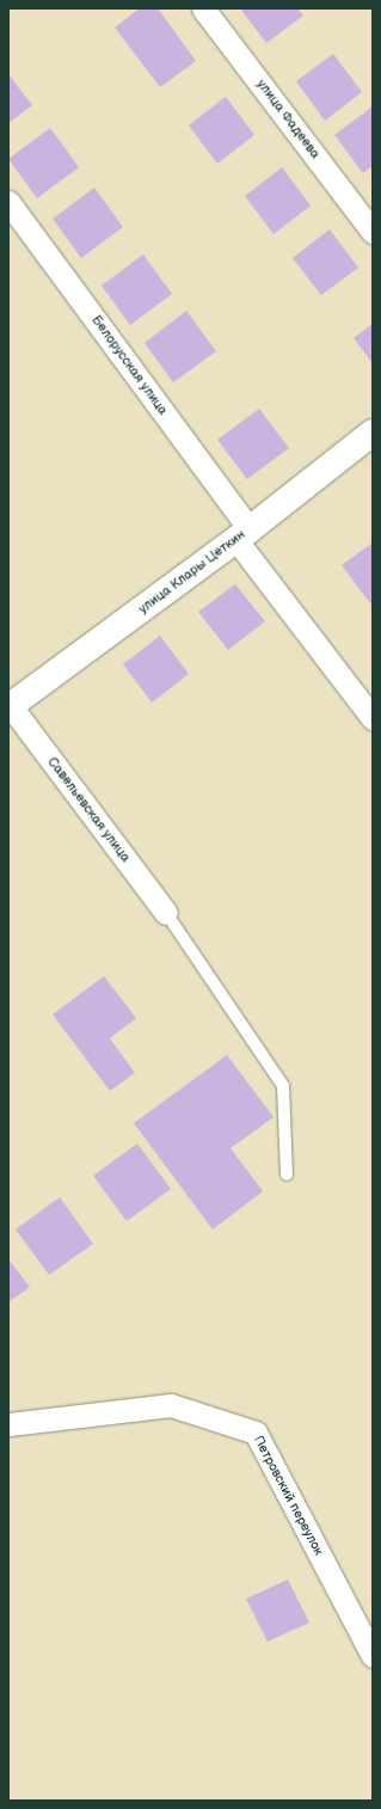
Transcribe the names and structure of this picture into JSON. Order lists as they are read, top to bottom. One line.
{"streets":{"street":["улица Фадеева","Белорусская улица","улица Клары Цеткин","Савельевская улица","Петровский переулок"]},"crossings":[["Белорусская улица","улица Клары Цеткин"],["улица Клары Цеткин","Савельевская улица"]]}
